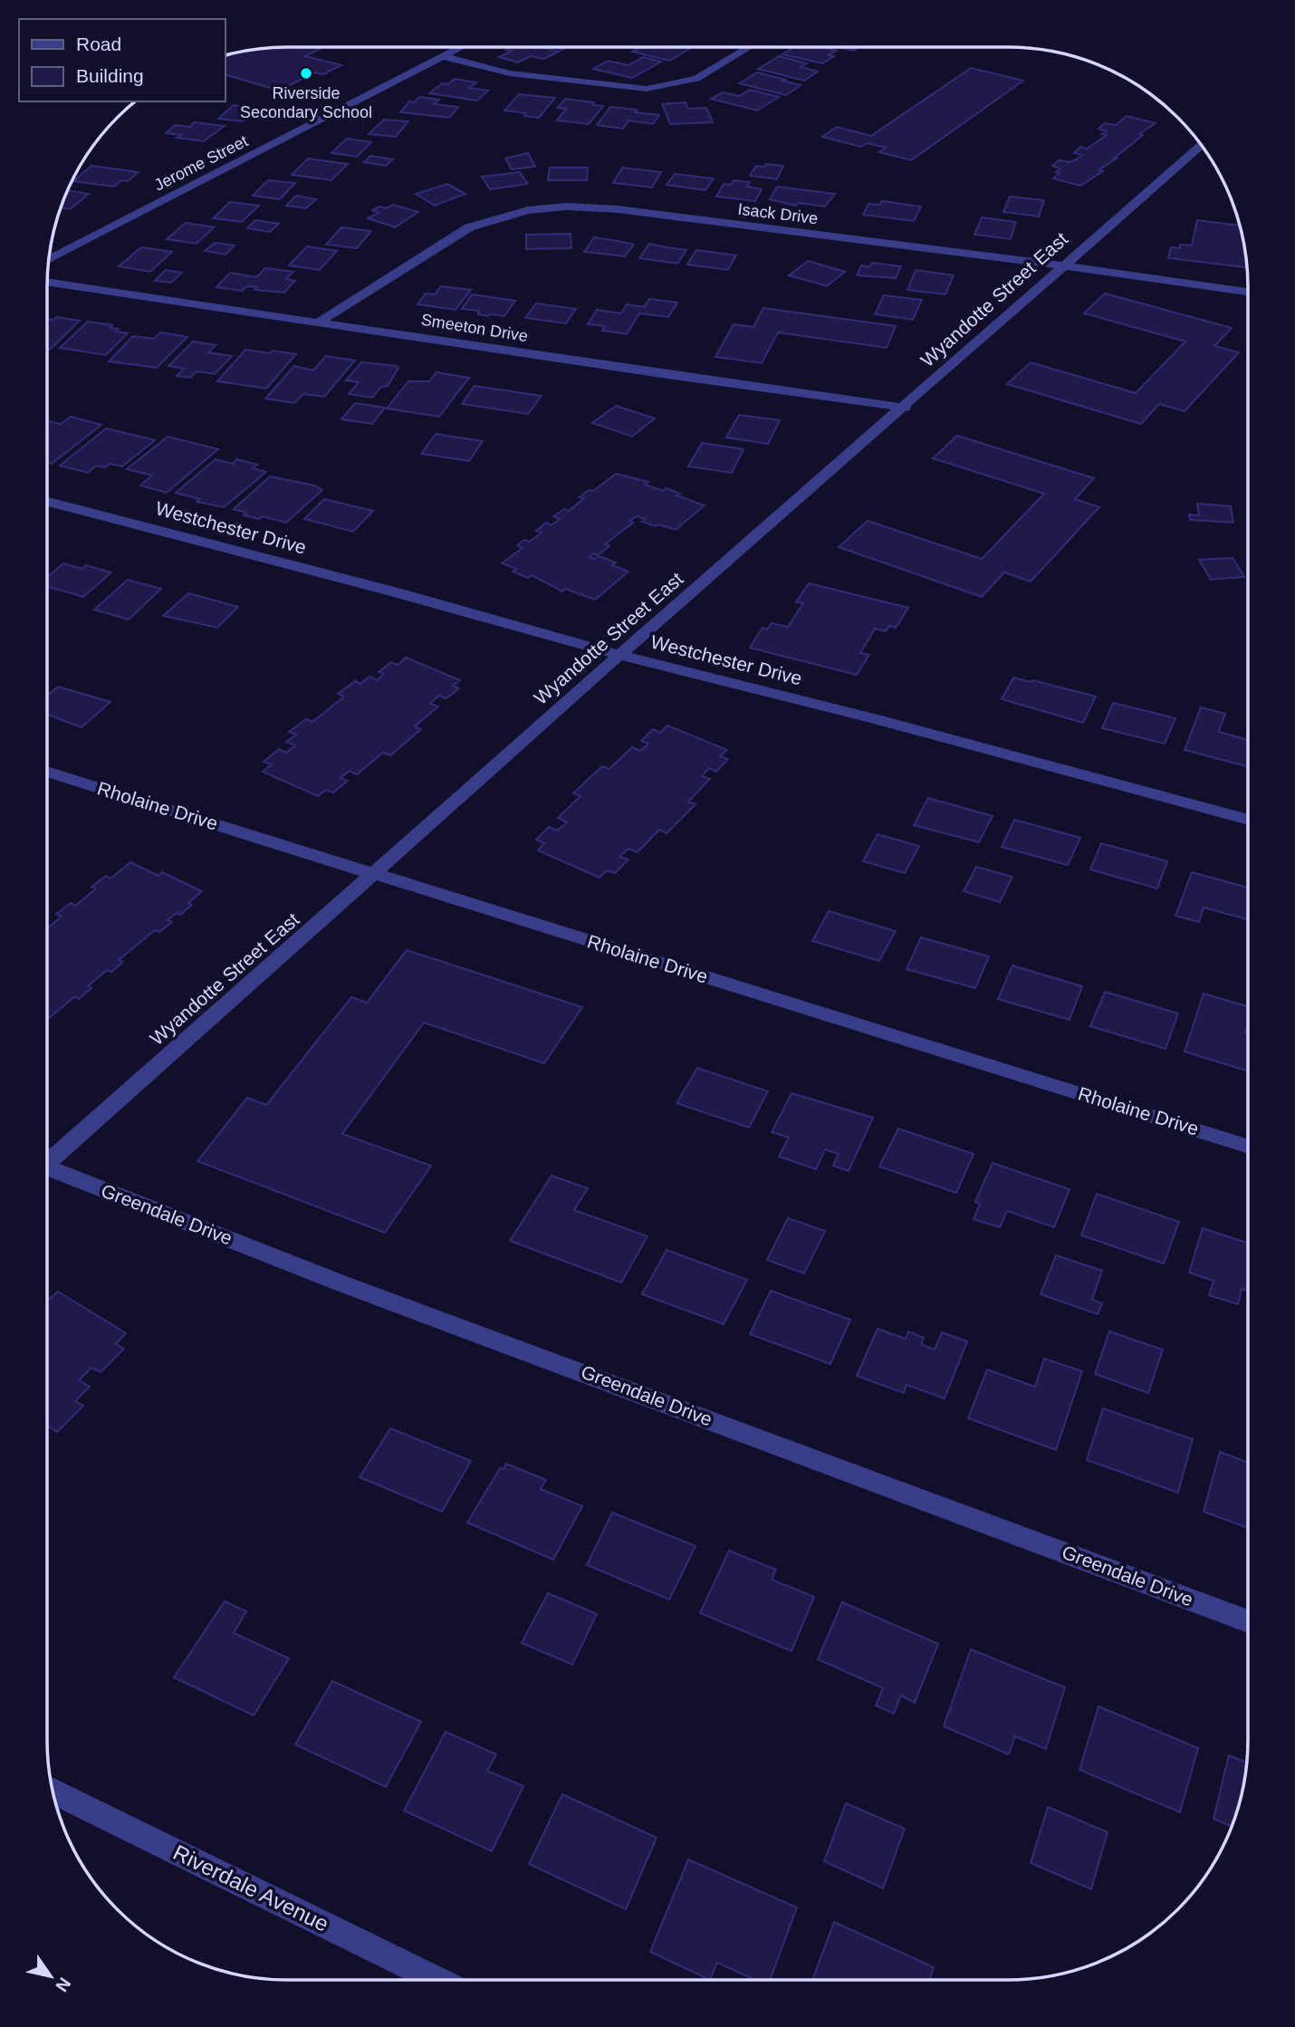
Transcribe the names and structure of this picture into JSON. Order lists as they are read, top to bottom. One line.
{"streets":{"street":["Jerome Street","Isack Drive","Wyandotte Street East","Smeeton Drive","Westchester Drive","Rholaine Drive","Greendale Drive","Riverdale Avenue"]},"crossings":[["Isack Drive","Wyandotte Street East"],["Isack Drive","Smeeton Drive"],["Wyandotte Street East","Smeeton Drive"],["Wyandotte Street East","Westchester Drive"],["Wyandotte Street East","Rholaine Drive"]],"places":["Riverside Secondary School"],"legend":["Road","Building"],"north":"bottom right"}
